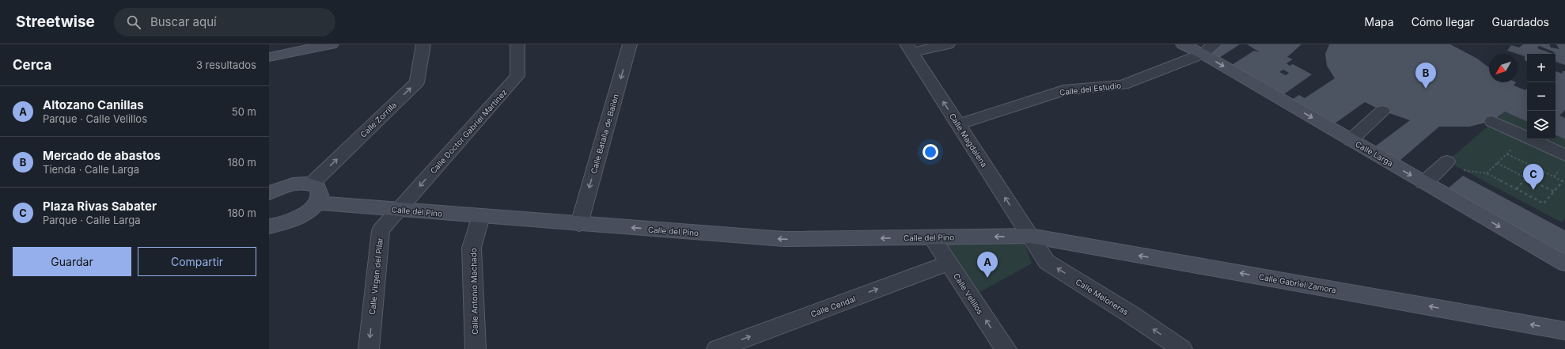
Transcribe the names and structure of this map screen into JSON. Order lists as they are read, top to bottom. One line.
{"streets":{"street":["Calle del Estudio","Calle Zorrilla","Calle Doctor Gabriel Martínez","Calle Batalla de Bailén","Calle Magdalena","Calle Larga","Calle del Pino","Calle Virgen del Pilar","Calle Gabriel Zamora","Calle Antonio Machado","Calle Velillos","Calle Meloneras","Calle Cendal"]},"crossings":[["Calle del Estudio","Calle Magdalena"],["Calle del Estudio","Calle Larga"],["Calle Doctor Gabriel Martínez","Calle del Pino"],["Calle Doctor Gabriel Martínez","Calle Virgen del Pilar"],["Calle Batalla de Bailén","Calle del Pino"],["Calle Magdalena","Calle del Pino"],["Calle Magdalena","Calle Gabriel Zamora"],["Calle Magdalena","Calle Meloneras"],["Calle del Pino","Calle Virgen del Pilar"],["Calle del Pino","Calle Gabriel Zamora"],["Calle del Pino","Calle Antonio Machado"],["Calle del Pino","Calle Velillos"],["Calle del Pino","Calle Meloneras"],["Calle Gabriel Zamora","Calle Meloneras"],["Calle Velillos","Calle Cendal"]],"one_way":["Calle Zorrilla","Calle Doctor Gabriel Martínez","Calle Batalla de Bailén","Calle Magdalena","Calle Larga","Calle del Pino","Calle Virgen del Pilar","Calle Gabriel Zamora","Calle Velillos","Calle Meloneras","Calle Cendal"],"north":"bottom left","page":{"header":"Streetwise","search":"Buscar aquí","nav":["Mapa","Cómo llegar","Guardados"],"heading":["Cerca","3 resultados"],"map_buttons":["+","−"],"pins":["B","C","A"],"list":[{"mark":"A","name":"Altozano Canillas","note":"Parque · Calle Velillos","value":"50 m"},{"mark":"B","name":"Mercado de abastos","note":"Tienda · Calle Larga","value":"180 m"},{"mark":"C","name":"Plaza Rivas Sabater","note":"Parque · Calle Larga","value":"180 m"}],"buttons":["Guardar","Compartir"]}}
